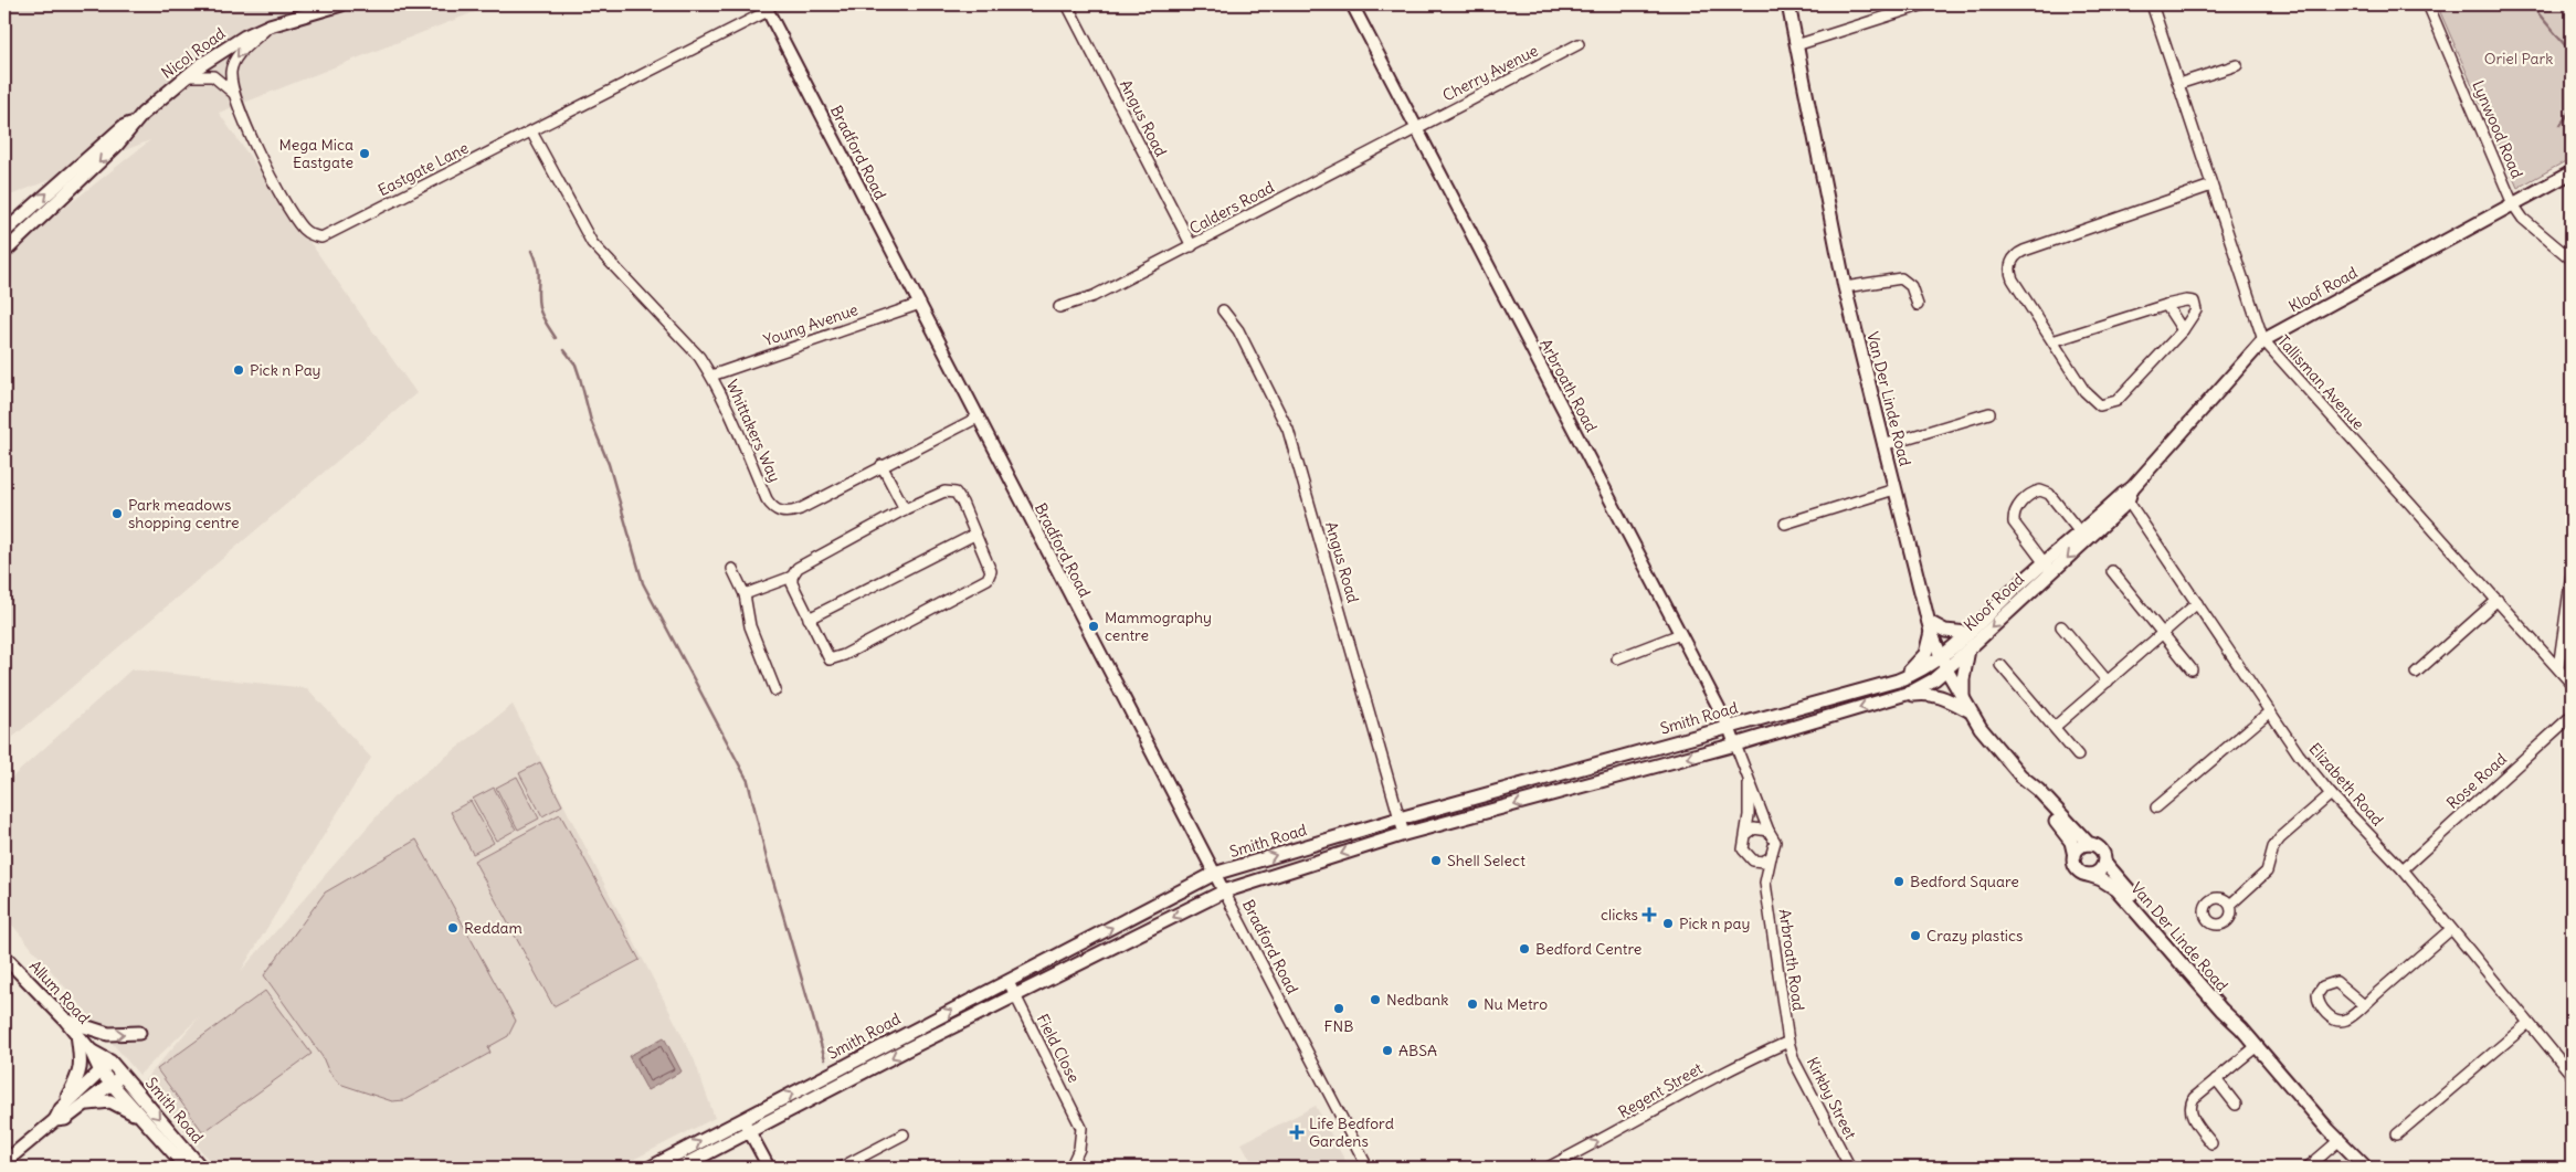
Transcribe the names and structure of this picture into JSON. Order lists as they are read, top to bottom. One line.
{"streets":{"main road":["Nicol Road","Kloof Road","Van Der Linde Road","Smith Road","Allum Road"],"street":["Cherry Avenue","Angus Road","Lynwood Road","Bradford Road","Eastgate Lane","Calders Road","Young Avenue","Tallisman Avenue","Arbroath Road","Whittakers Way","Rose Road","Elizabeth Road","Field Close","Regent Street","Kirkby Street"]},"crossings":[["Nicol Road","Eastgate Lane"],["Cherry Avenue","Calders Road"],["Cherry Avenue","Arbroath Road"],["Angus Road","Calders Road"],["Angus Road","Smith Road"],["Lynwood Road","Kloof Road"],["Bradford Road","Eastgate Lane"],["Bradford Road","Young Avenue"],["Bradford Road","Whittakers Way"],["Bradford Road","Smith Road"],["Eastgate Lane","Whittakers Way"],["Calders Road","Arbroath Road"],["Kloof Road","Tallisman Avenue"],["Kloof Road","Van Der Linde Road"],["Kloof Road","Smith Road"],["Kloof Road","Elizabeth Road"],["Young Avenue","Whittakers Way"],["Arbroath Road","Smith Road"],["Arbroath Road","Regent Street"],["Arbroath Road","Kirkby Street"],["Van Der Linde Road","Smith Road"],["Smith Road","Allum Road"],["Smith Road","Field Close"],["Rose Road","Elizabeth Road"],["Regent Street","Kirkby Street"]],"one_way":["Regent Street"],"parks":["Oriel Park"],"places":{"other":["Mega Mica Eastgate","Pick n Pay","Park meadows shopping centre","Mammography centre","Shell Select","Bedford Square","Pick n pay","Reddam","Crazy plastics","Bedford Centre","Nedbank","Nu Metro","FNB","ABSA"],"health":["clicks","Life Bedford Gardens"]}}
